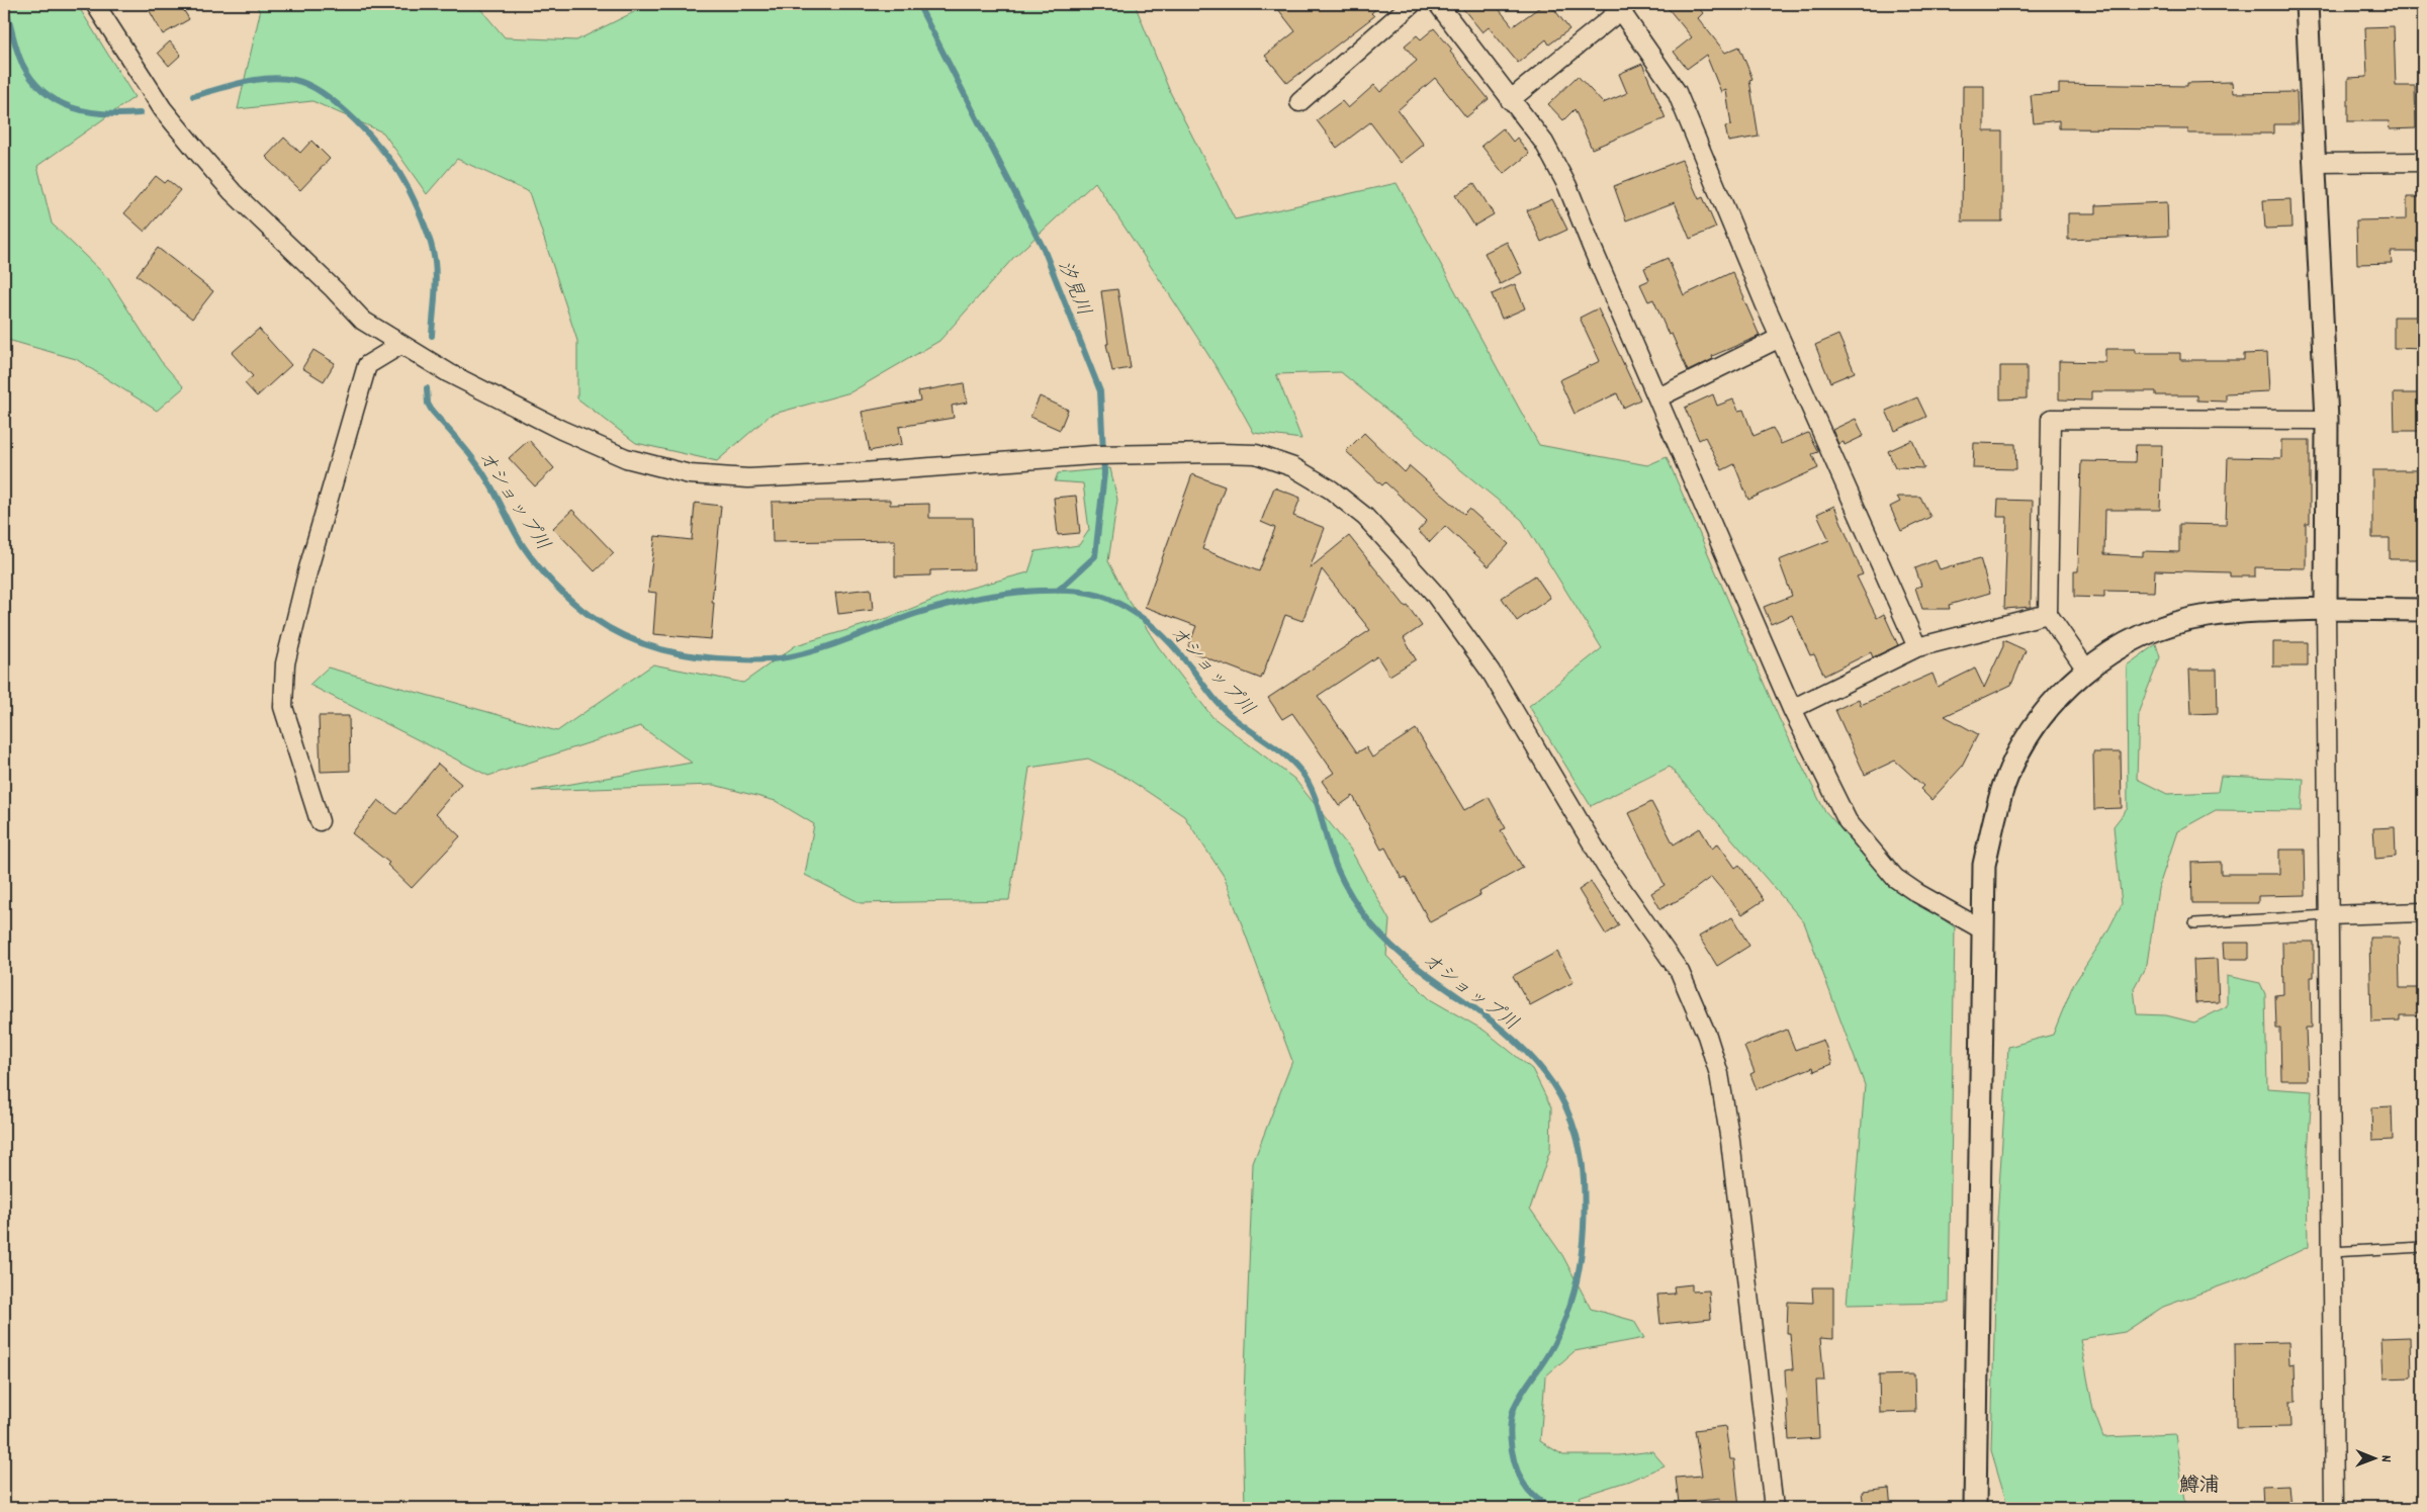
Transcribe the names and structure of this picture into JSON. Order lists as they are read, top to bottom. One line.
{"districts":["鱒浦"],"water":["汐見川","オショップ川"],"north":"right"}
